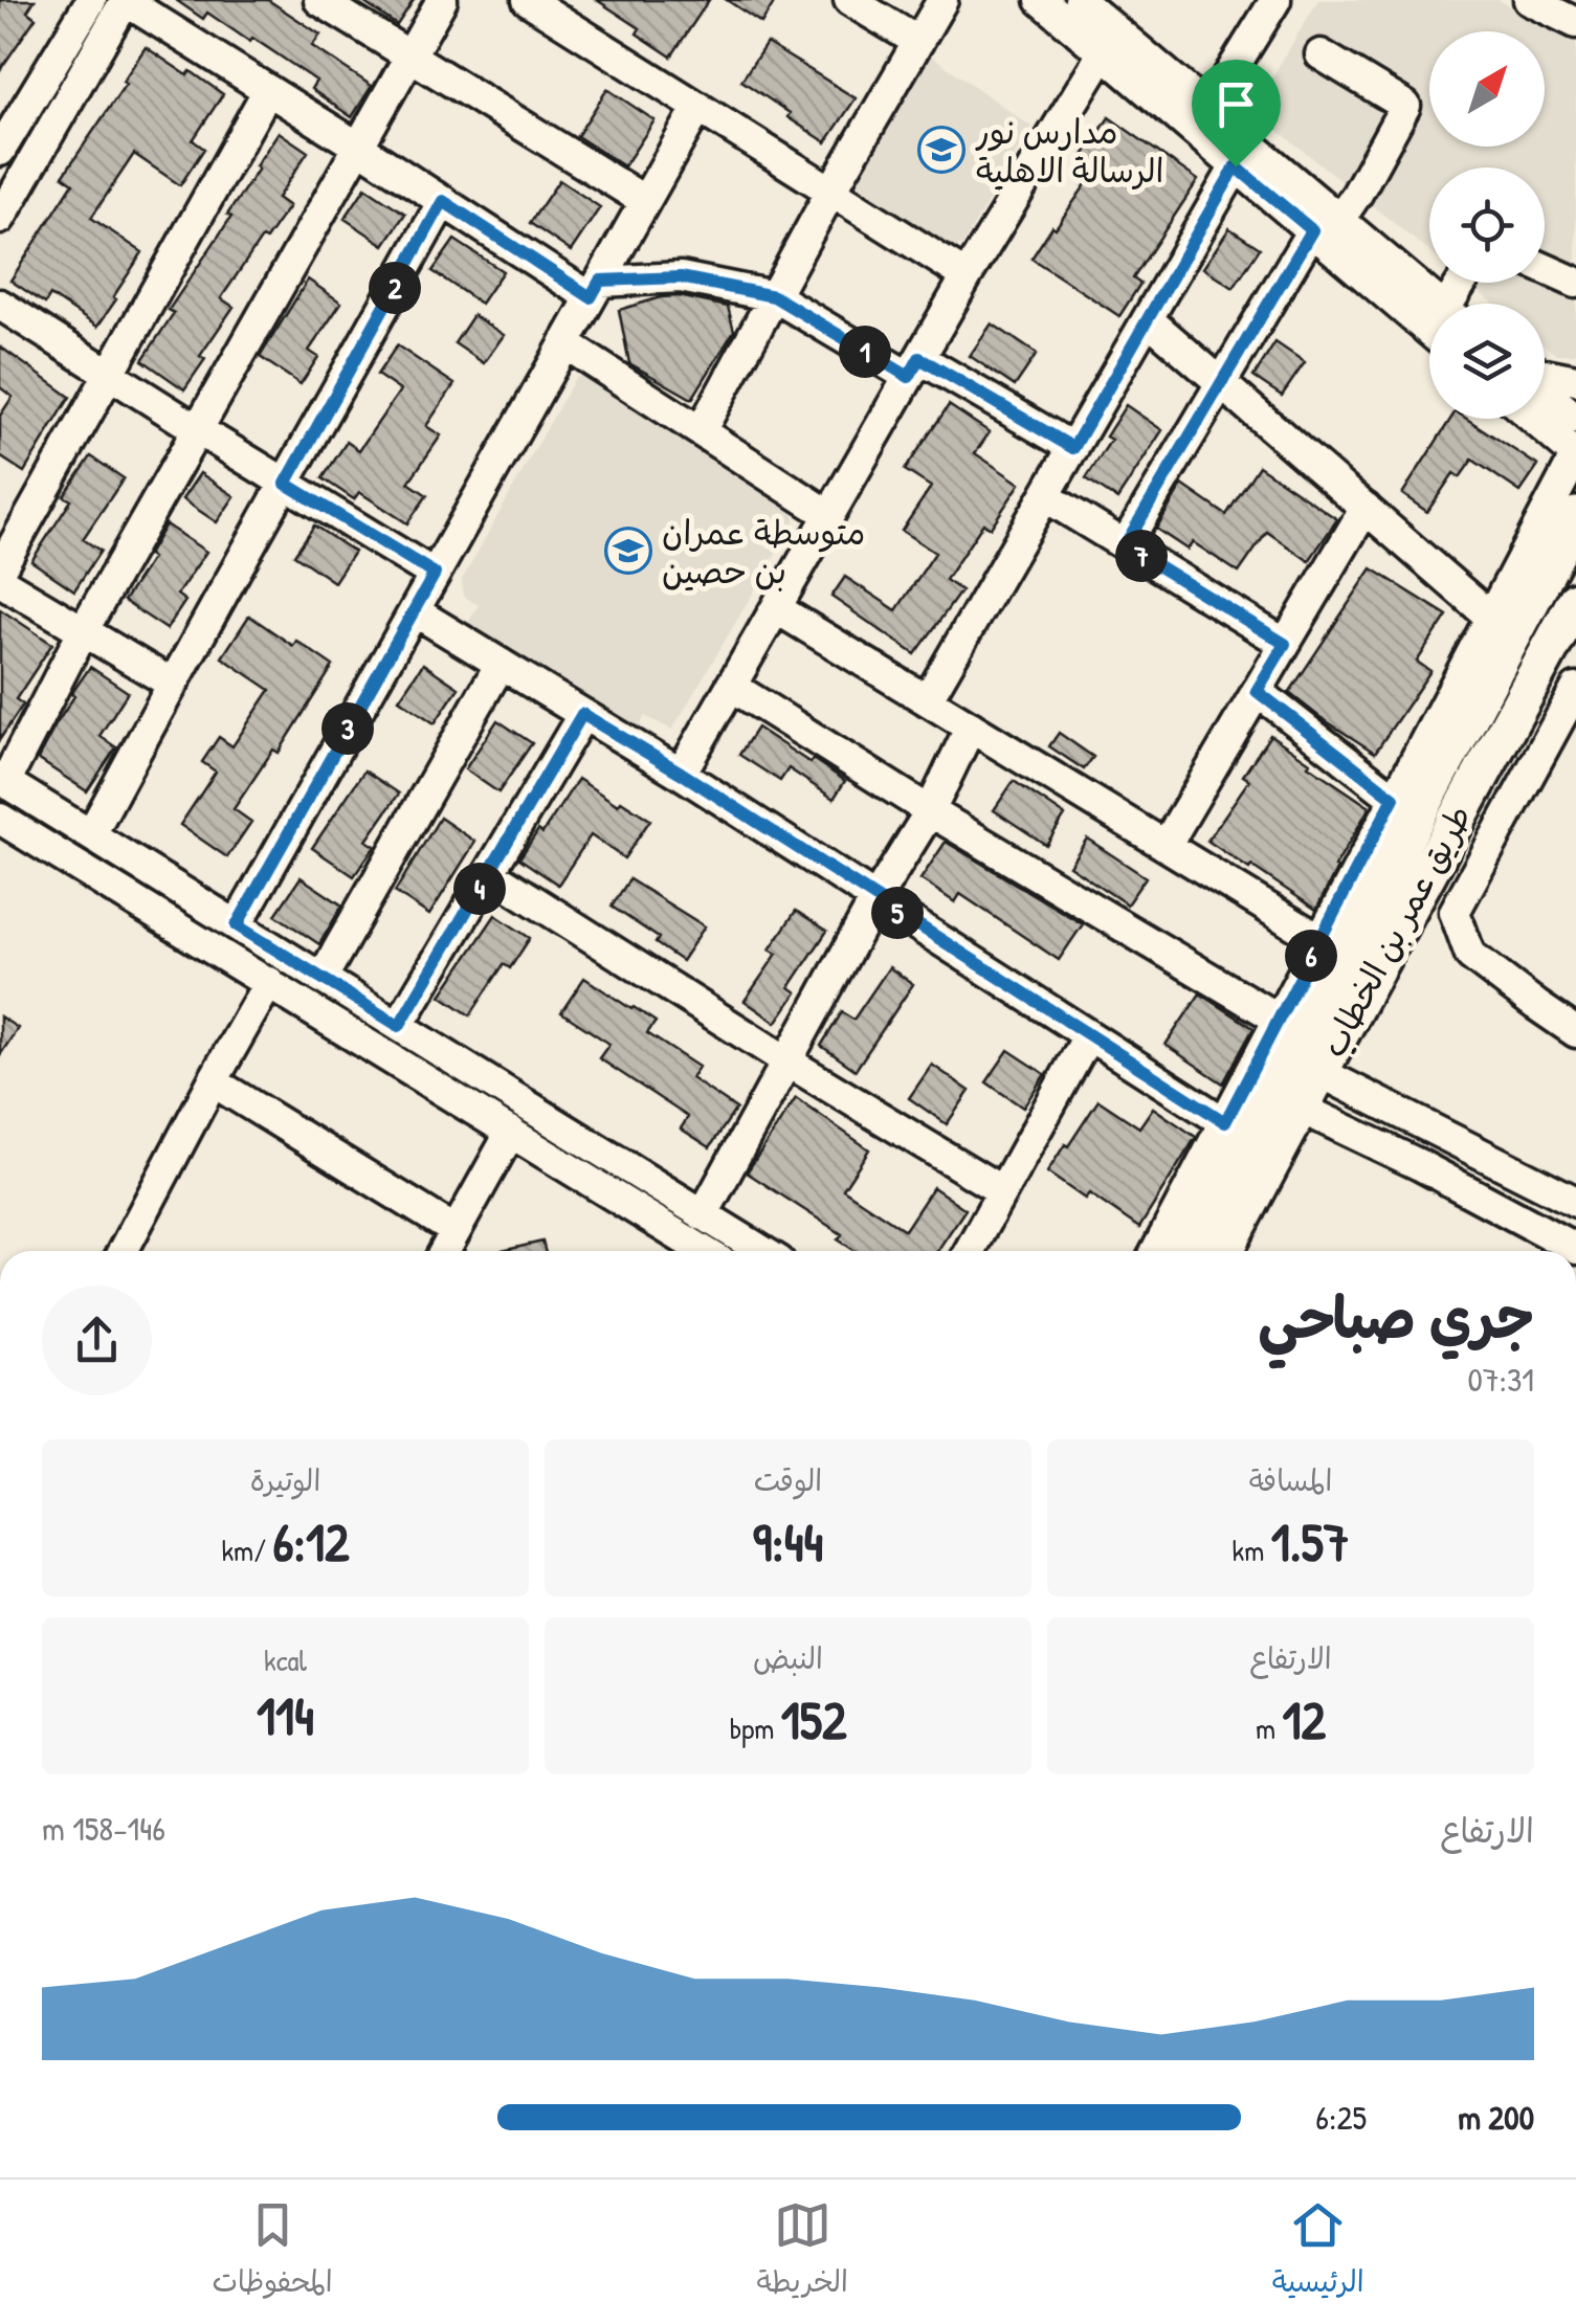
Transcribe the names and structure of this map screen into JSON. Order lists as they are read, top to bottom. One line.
{"streets":{"main road":["طريق عمر بن الخطاب"]},"places":{"school or university":["مدارس نور الرسالة الاهلية","متوسطة عمران بن حصين"]},"north":"top right","page":{"pins":["2","1","7","3","4","5","6"],"heading":["جري صباحي","07:31"],"stats":[["المسافة","1.57 km"],["الوقت","9:44"],["الوتيرة","6:12 /km"],["الارتفاع","12 m"],["النبض","152 bpm"],["kcal","114"]],"chart":["الارتفاع","146–158 m"],"list":[{"name":"200 m","note":"6:25"}],"tabs":["الرئيسية","الخريطة","المحفوظات"]}}
